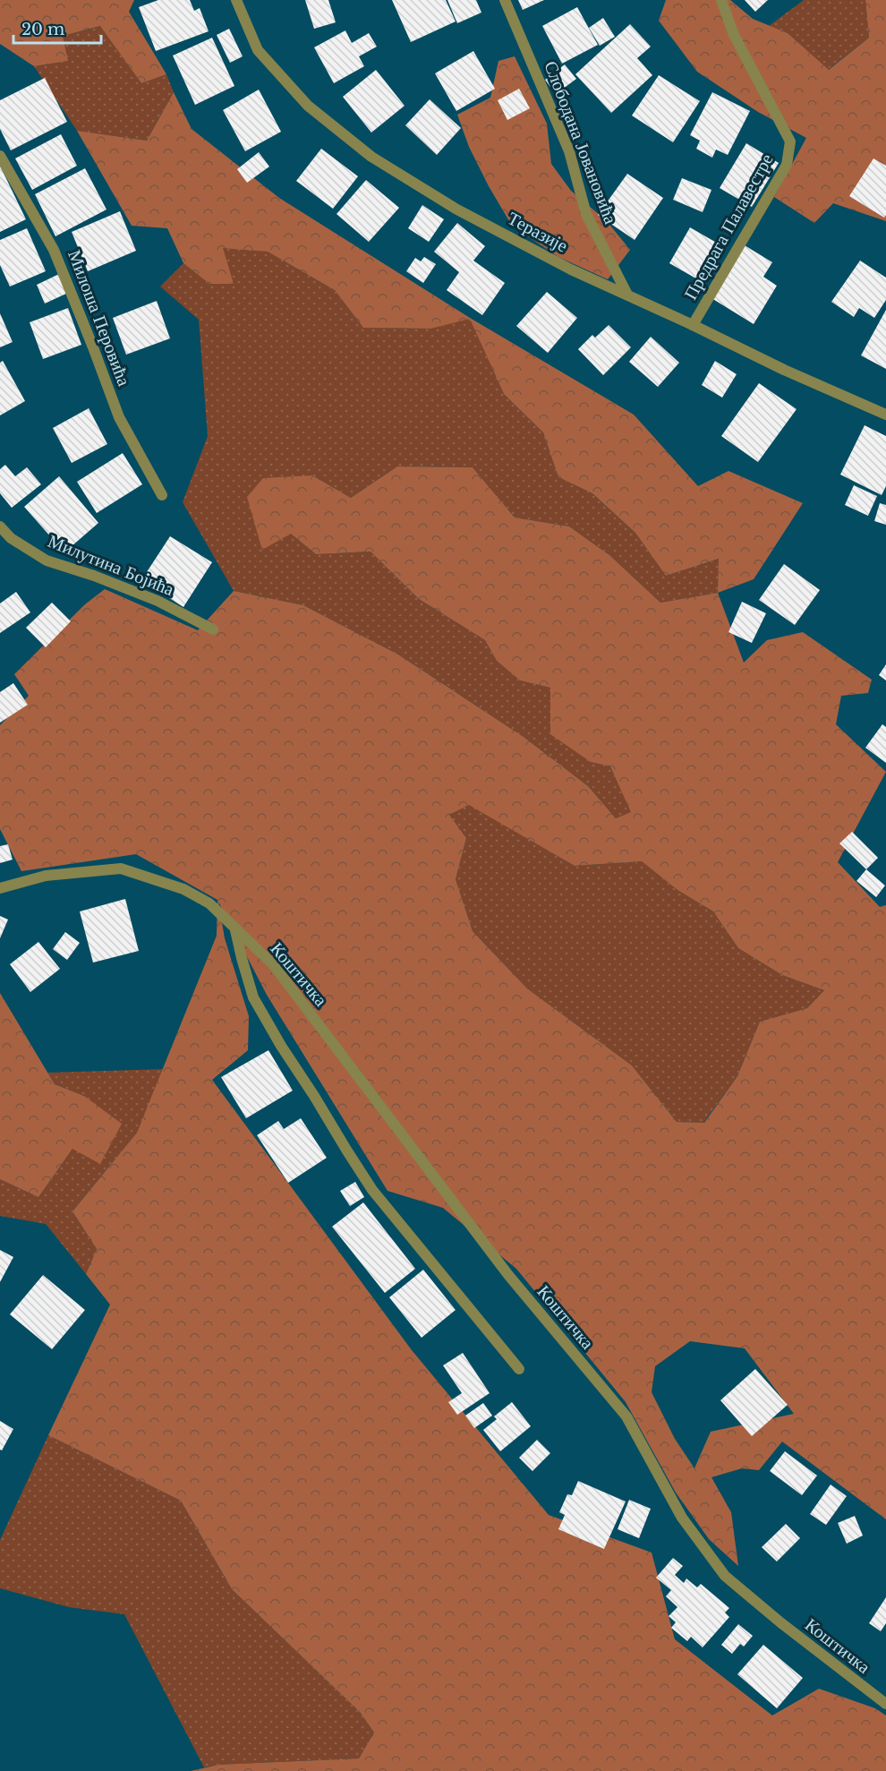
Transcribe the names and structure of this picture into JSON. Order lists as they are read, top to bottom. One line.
{"streets":{"street":["Слободана Јовановића","Предрага Палавестре","Теразије","Милоша Перовића","Милутина Бојића","Коштичка"]},"crossings":[["Слободана Јовановића","Теразије"],["Предрага Палавестре","Теразије"]],"scale_bar":"20 m"}
